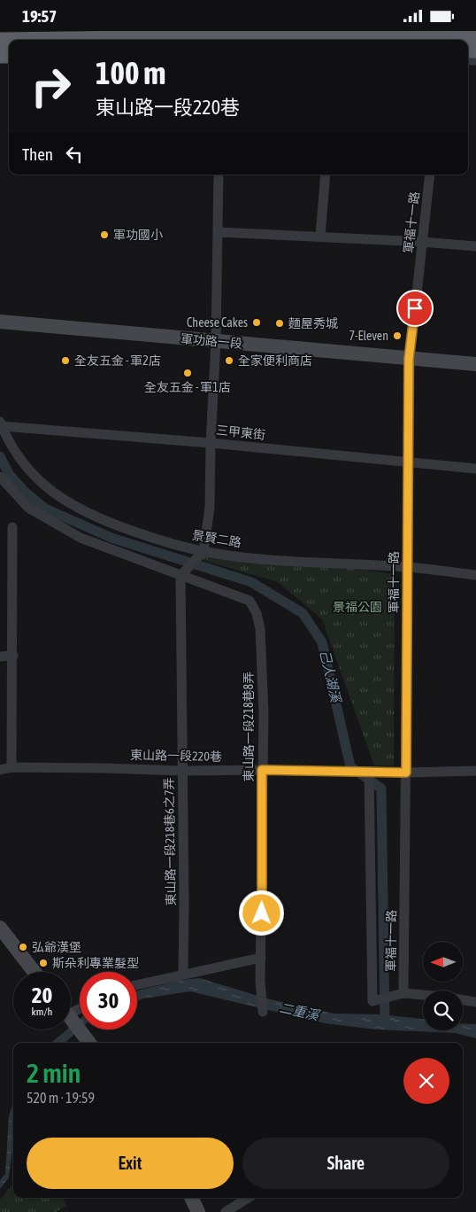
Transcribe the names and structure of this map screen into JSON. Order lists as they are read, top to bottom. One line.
{"streets":{"main road":["軍功路一段"],"street":["軍福十一路","三甲東街","景賢二路","東山路一段218巷8弄","東山路一段220巷","東山路一段218巷6之7弄"]},"crossings":[["軍福十一路","軍功路一段"],["軍福十一路","三甲東街"],["軍福十一路","景賢二路"],["軍福十一路","東山路一段220巷"],["三甲東街","景賢二路"],["東山路一段218巷8弄","東山路一段220巷"],["東山路一段218巷8弄","東山路一段218巷6之7弄"],["東山路一段220巷","東山路一段218巷6之7弄"]],"water":["己人湖溪","二重溪"],"parks":["景福公園"],"places":["軍功國小","Cheese Cakes","麵屋秀城","7-Eleven","全友五金 - 軍2店","全家便利商店","全友五金 - 軍1店","弘爺漢堡","斯朵利專業髮型"],"north":"left","page":{"status":"19:57","turn":["100 m","東山路一段220巷"],"then":"Then","speed":"20 km/h","limit":"30","heading":["2 min","520 m · 19:59"],"buttons":["Exit","Share"]}}
